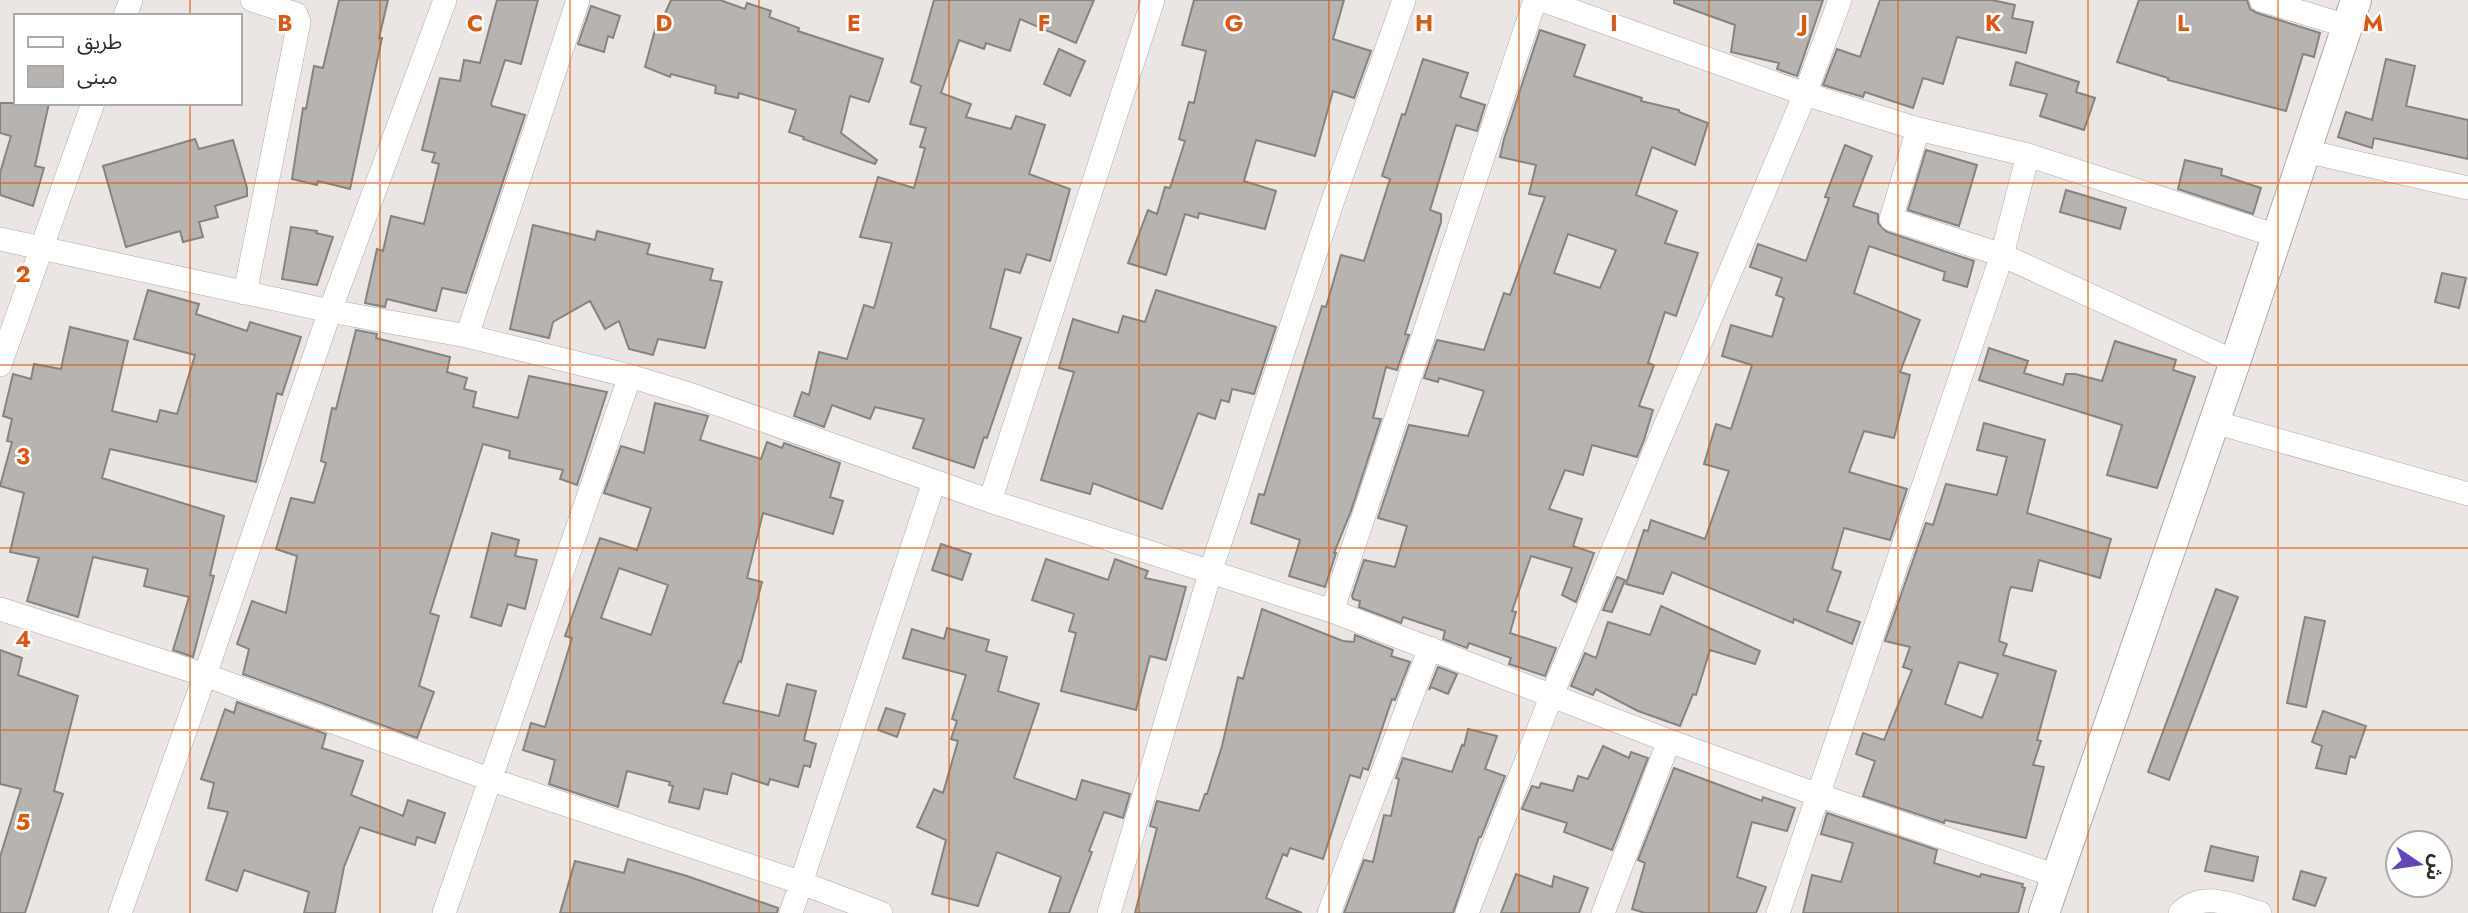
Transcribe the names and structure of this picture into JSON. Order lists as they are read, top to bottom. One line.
{"legend":["طريق","مبنى"],"north":"right","grid":{"columns":["B","C","D","E","F","G","H","I","J","K","L","M"],"rows":["2","3","4","5"]}}
